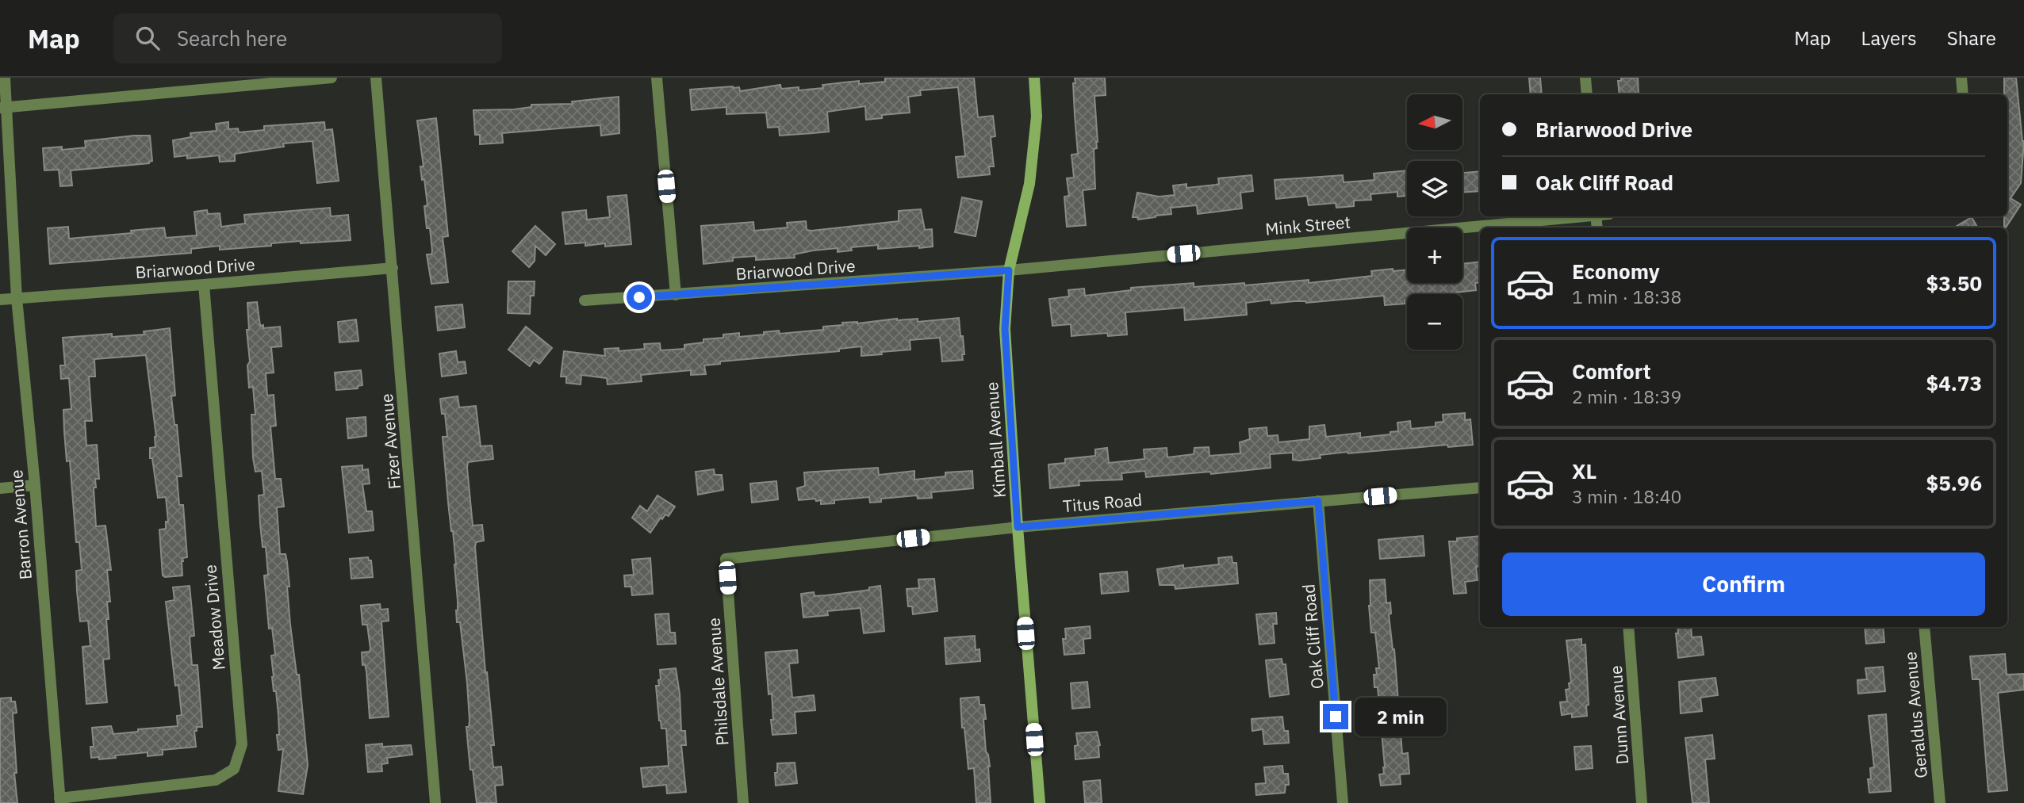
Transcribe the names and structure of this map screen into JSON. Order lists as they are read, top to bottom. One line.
{"streets":{"street":["Mink Street","Briarwood Drive","Kimball Avenue","Fizer Avenue","Titus Road","Barron Avenue","Meadow Drive","Oak Cliff Road","Philsdale Avenue","Dunn Avenue","Geraldus Avenue"]},"crossings":[["Mink Street","Briarwood Drive"],["Mink Street","Kimball Avenue"],["Briarwood Drive","Kimball Avenue"],["Briarwood Drive","Fizer Avenue"],["Briarwood Drive","Barron Avenue"],["Briarwood Drive","Meadow Drive"],["Kimball Avenue","Titus Road"],["Titus Road","Oak Cliff Road"],["Titus Road","Philsdale Avenue"],["Barron Avenue","Meadow Drive"]],"north":"left","page":{"header":"Map","search":"Search here","nav":["Map","Layers","Share"],"map_buttons":["+","−"],"banner":["Briarwood Drive","Oak Cliff Road"],"list":[{"name":"Economy","note":"1 min · 18:38","value":"$3.50"},{"name":"Comfort","note":"2 min · 18:39","value":"$4.73"},{"name":"XL","note":"3 min · 18:40","value":"$5.96"}],"buttons":"Confirm","bubble":"2 min"}}
